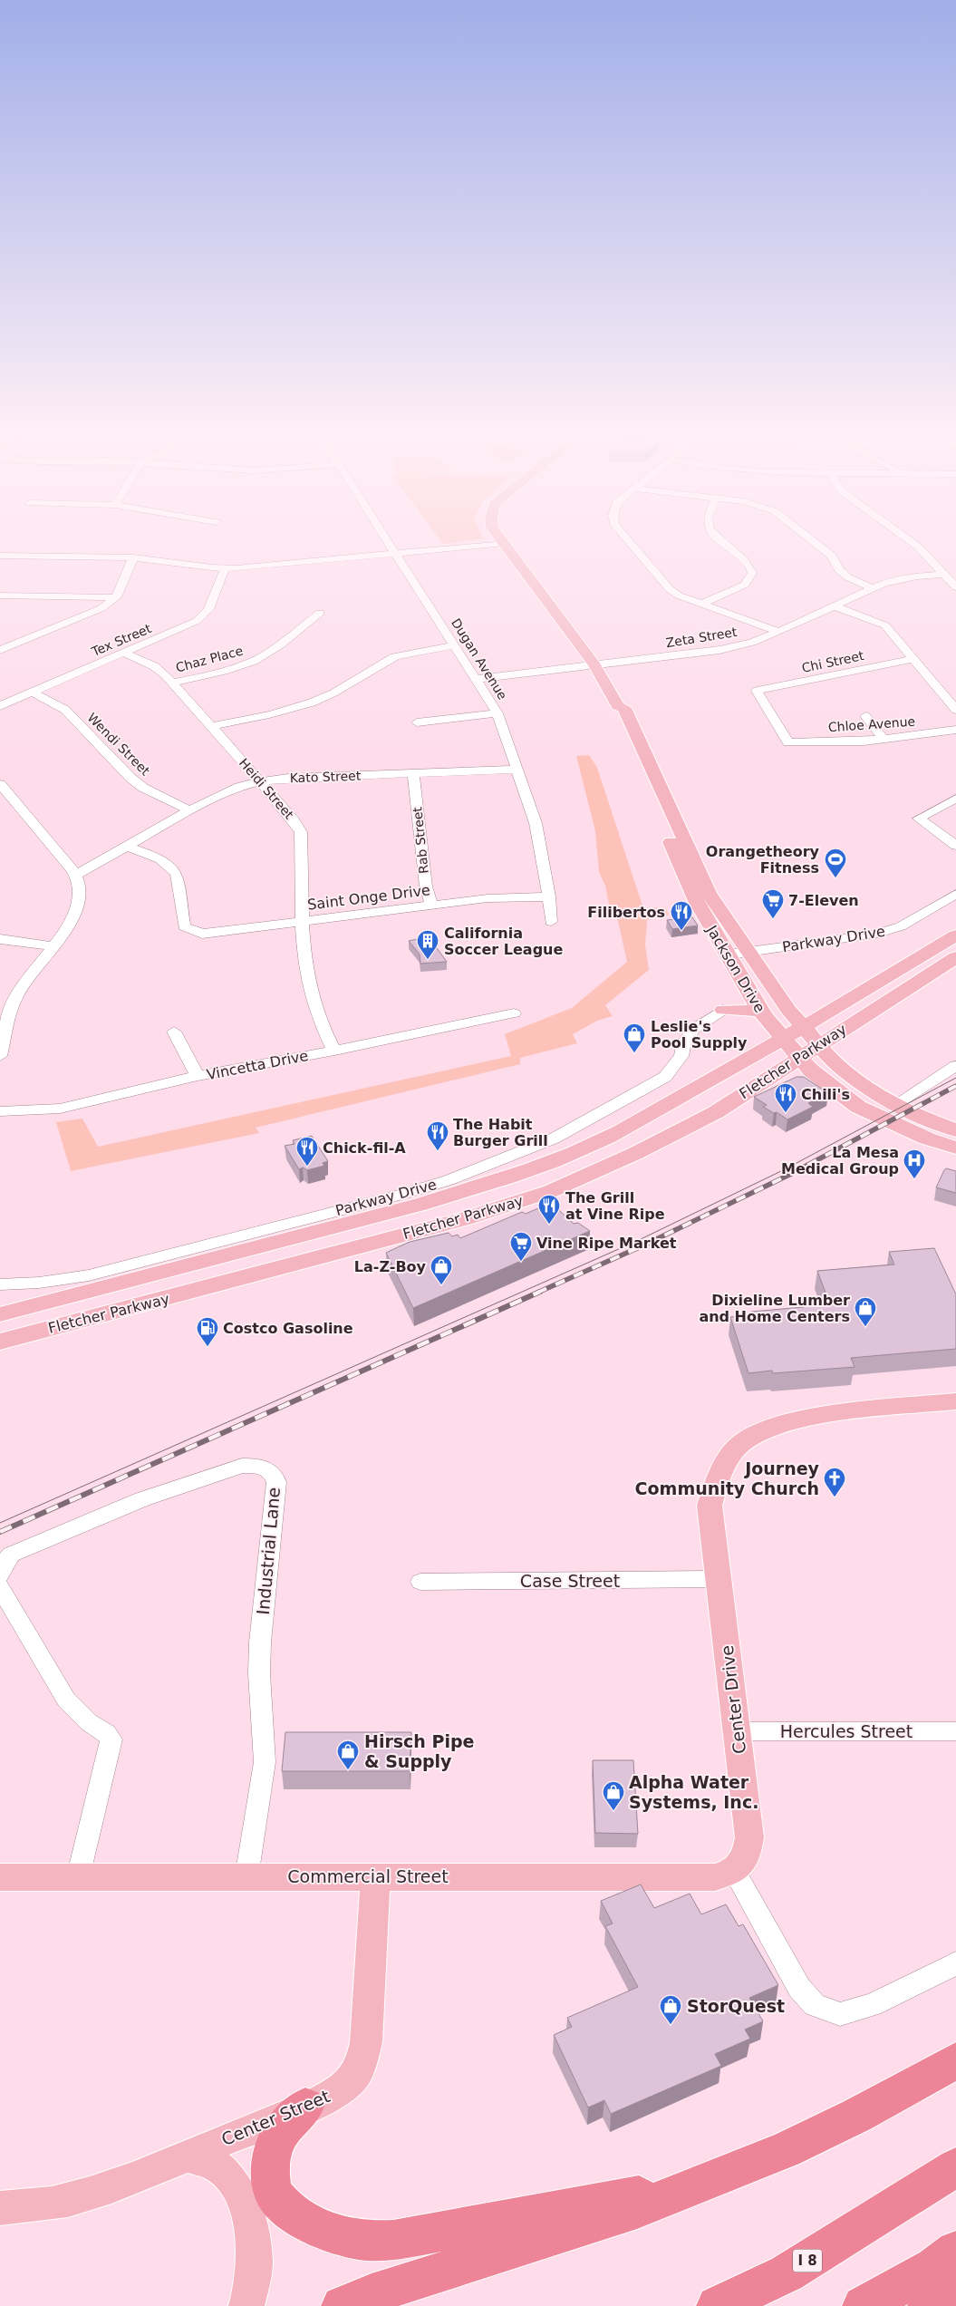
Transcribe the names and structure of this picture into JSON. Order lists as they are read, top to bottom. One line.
{"streets":{"highway":["I 8"],"main road":["Jackson Drive","Fletcher Parkway","Center Drive","Commercial Street","Center Street"],"street":["Zeta Street","Tex Street","Chaz Place","Dugan Avenue","Chi Street","Chloe Avenue","Wendi Street","Kato Street","Heidi Street","Rab Street","Saint Onge Drive","Parkway Drive","Vincetta Drive","Industrial Lane","Case Street","Hercules Street"]},"crossings":[["Zeta Street","Dugan Avenue"],["Zeta Street","Jackson Drive"],["Tex Street","Wendi Street"],["Tex Street","Heidi Street"],["Chaz Place","Heidi Street"],["Dugan Avenue","Kato Street"],["Dugan Avenue","Saint Onge Drive"],["Chi Street","Chloe Avenue"],["Wendi Street","Kato Street"],["Kato Street","Heidi Street"],["Kato Street","Rab Street"],["Kato Street","Saint Onge Drive"],["Heidi Street","Saint Onge Drive"],["Heidi Street","Vincetta Drive"],["Rab Street","Saint Onge Drive"],["Parkway Drive","Jackson Drive"],["Jackson Drive","Fletcher Parkway"],["Industrial Lane","Commercial Street"],["Case Street","Center Drive"],["Center Drive","Hercules Street"],["Center Drive","Commercial Street"],["Commercial Street","Center Street"]],"places":{"sports":["Orangetheory Fitness"],"supermarket":["7-Eleven","Vine Ripe Market"],"restaurant":["Filibertos","Chili's","The Habit Burger Grill","Chick-fil-A","The Grill at Vine Ripe"],"building":["California Soccer League"],"shop":["Leslie's Pool Supply","La-Z-Boy","Dixieline Lumber and Home Centers","Hirsch Pipe & Supply","Alpha Water Systems, Inc.","StorQuest"],"hospital":["La Mesa Medical Group"],"fuel station":["Costco Gasoline"],"church":["Journey Community Church"]}}
